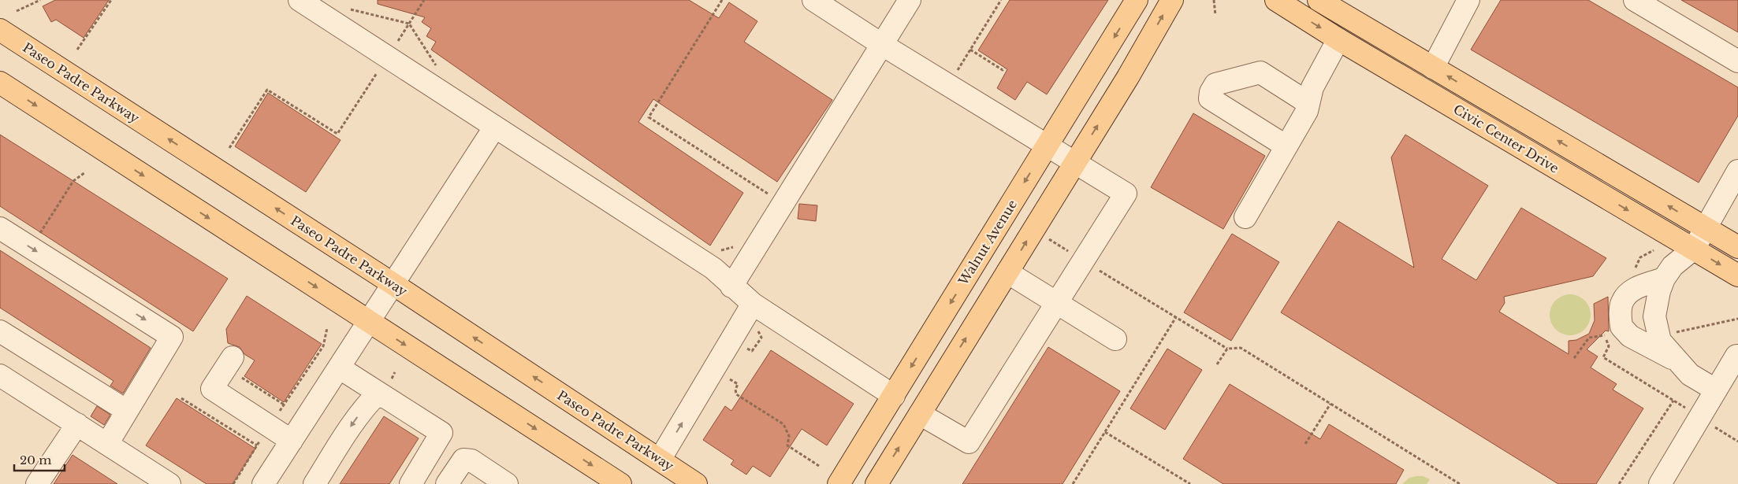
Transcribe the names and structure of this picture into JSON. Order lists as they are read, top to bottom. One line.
{"streets":{"main road":["Paseo Padre Parkway","Civic Center Drive","Walnut Avenue"]},"scale_bar":"20 m"}
